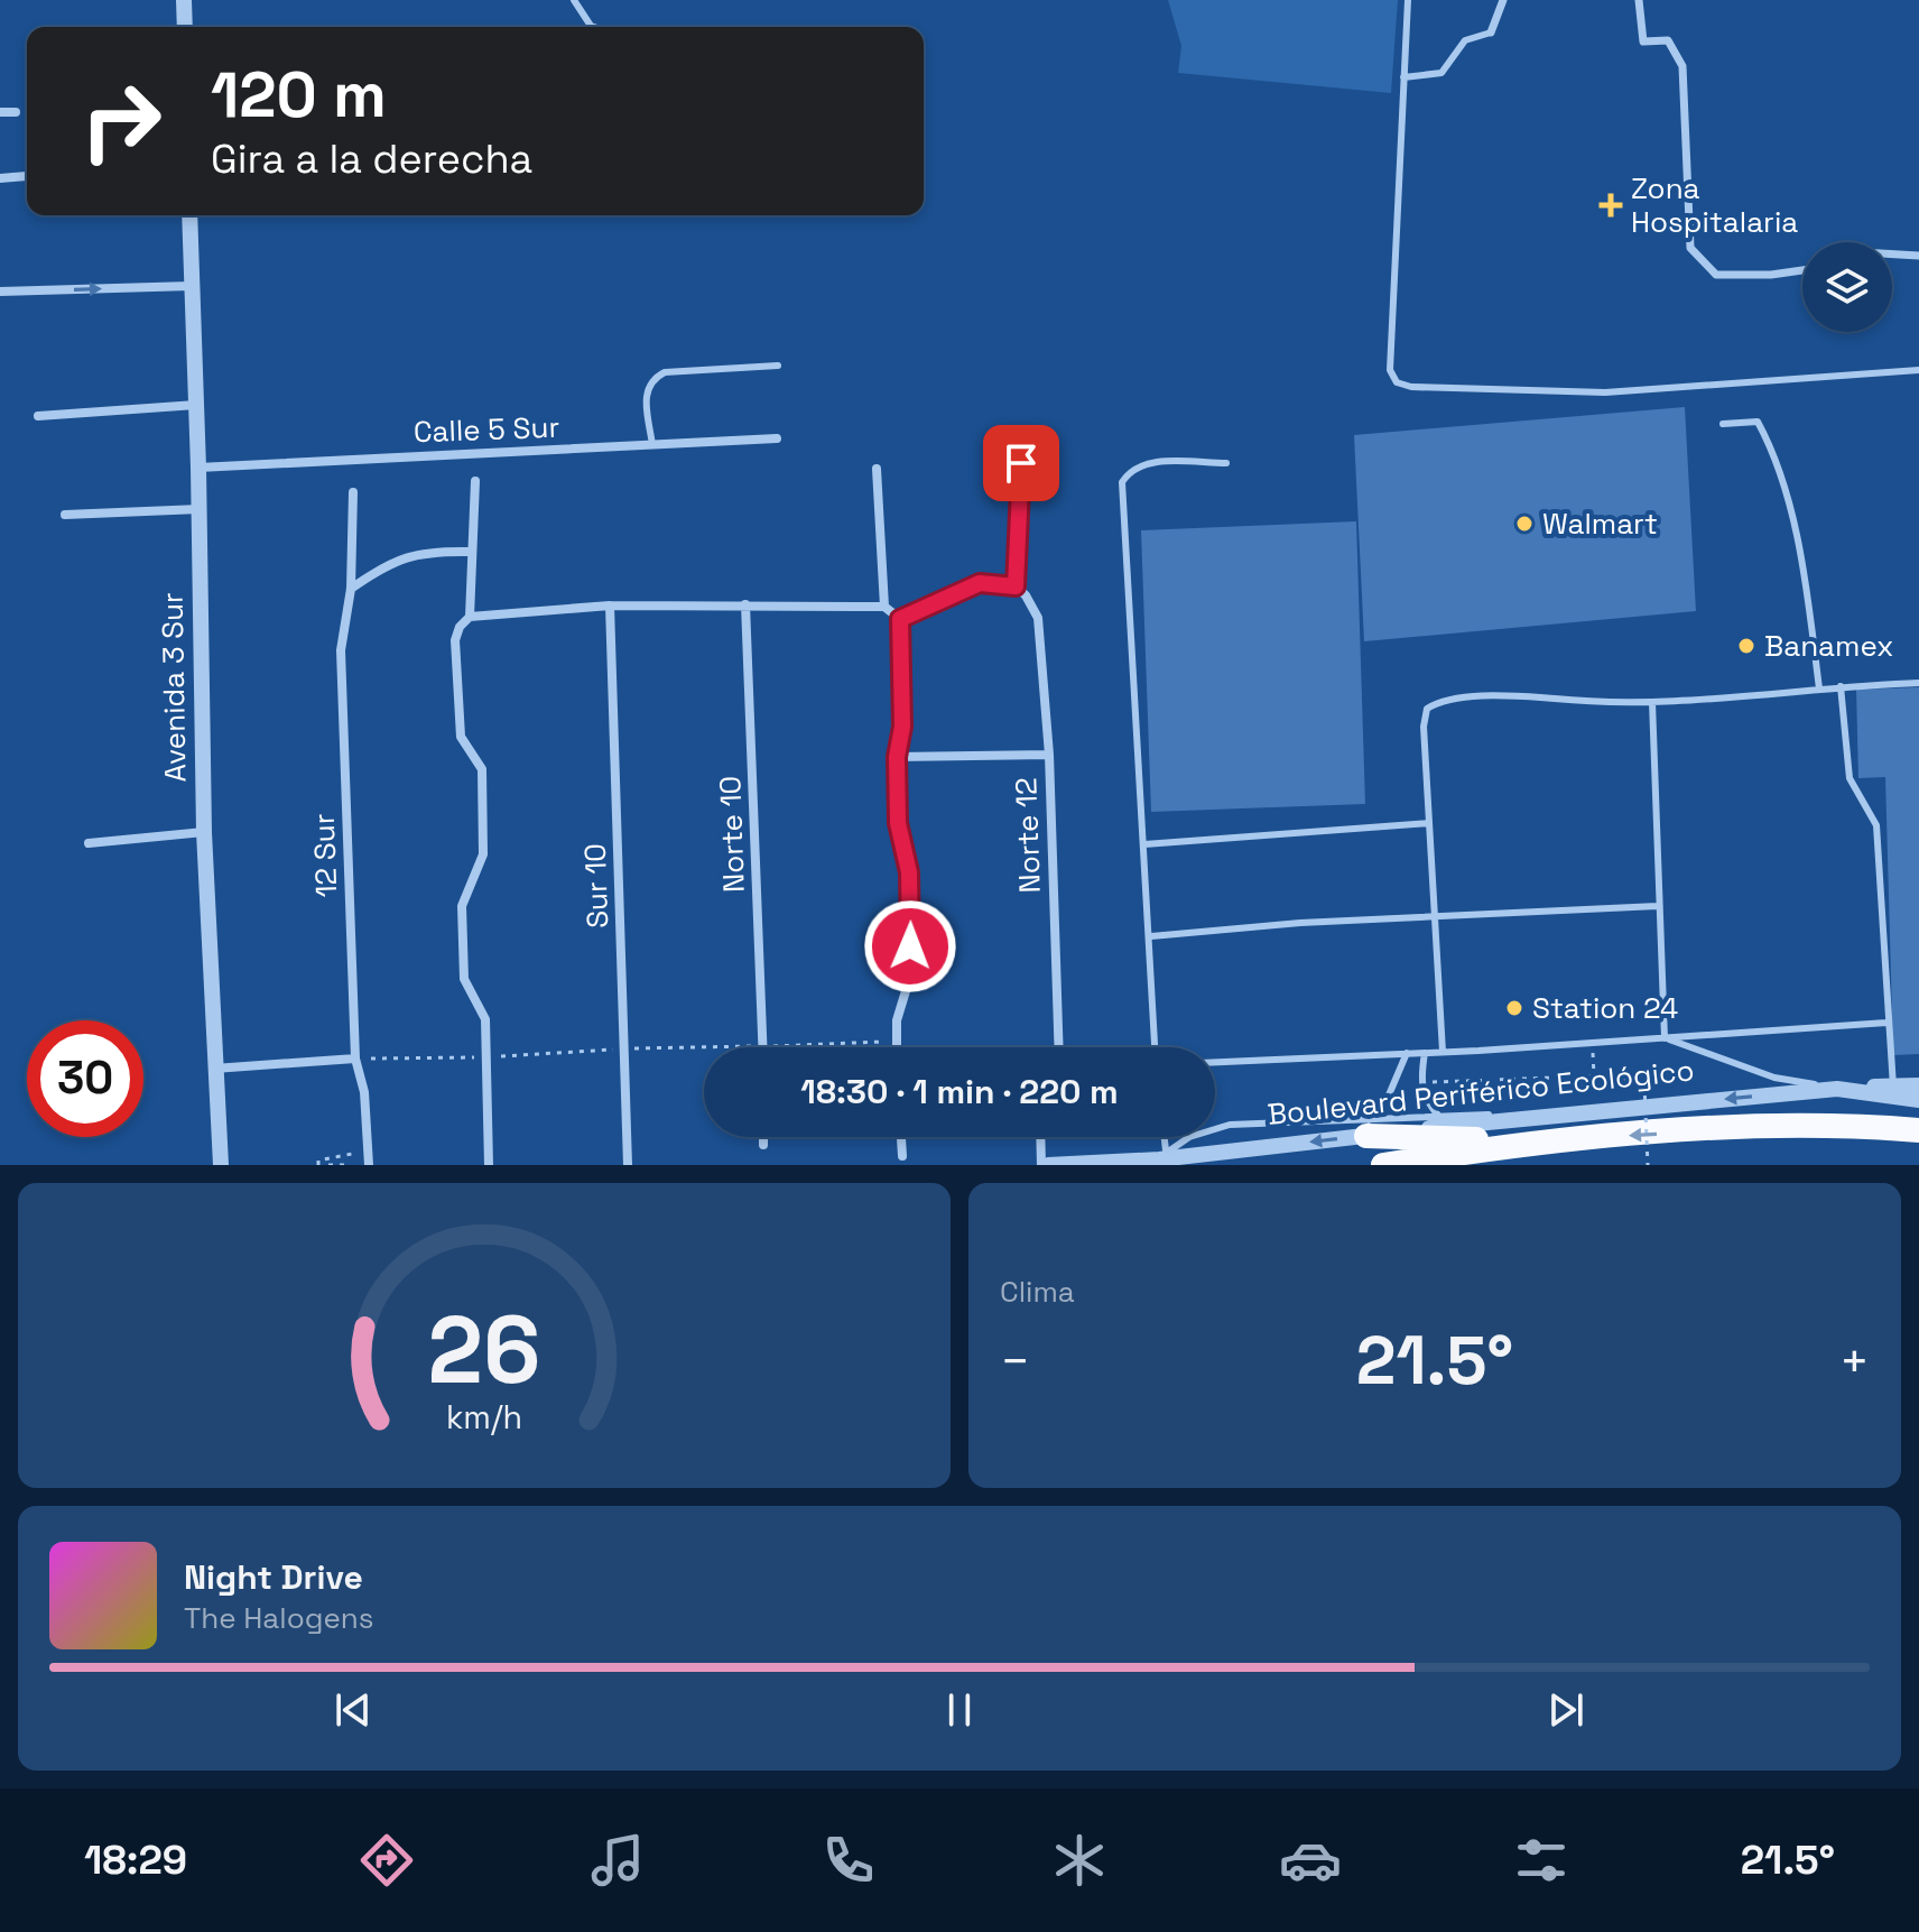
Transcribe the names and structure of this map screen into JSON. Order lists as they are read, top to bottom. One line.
{"streets":{"highway":["Boulevard Periférico Ecológico"],"street":["Calle 5 Sur","Avenida 3 Sur","Norte 10","Norte 12","12 Sur","Sur 10"]},"crossings":[["Calle 5 Sur","Avenida 3 Sur"]],"one_way":["Boulevard Periférico Ecológico"],"places":{"health":["Zona Hospitalaria"],"other":["Walmart","Banamex","Station 24"]},"page":{"turn":["120 m","Gira a la derecha"],"limit":"30","trip":"18:30 · 1 min · 220 m","tile":"Clima","heat":["−","21.5°","+"],"song":["Night Drive","The Halogens"],"tabs":["18:29","21.5°"],"gauge":["26","km/h"]}}
